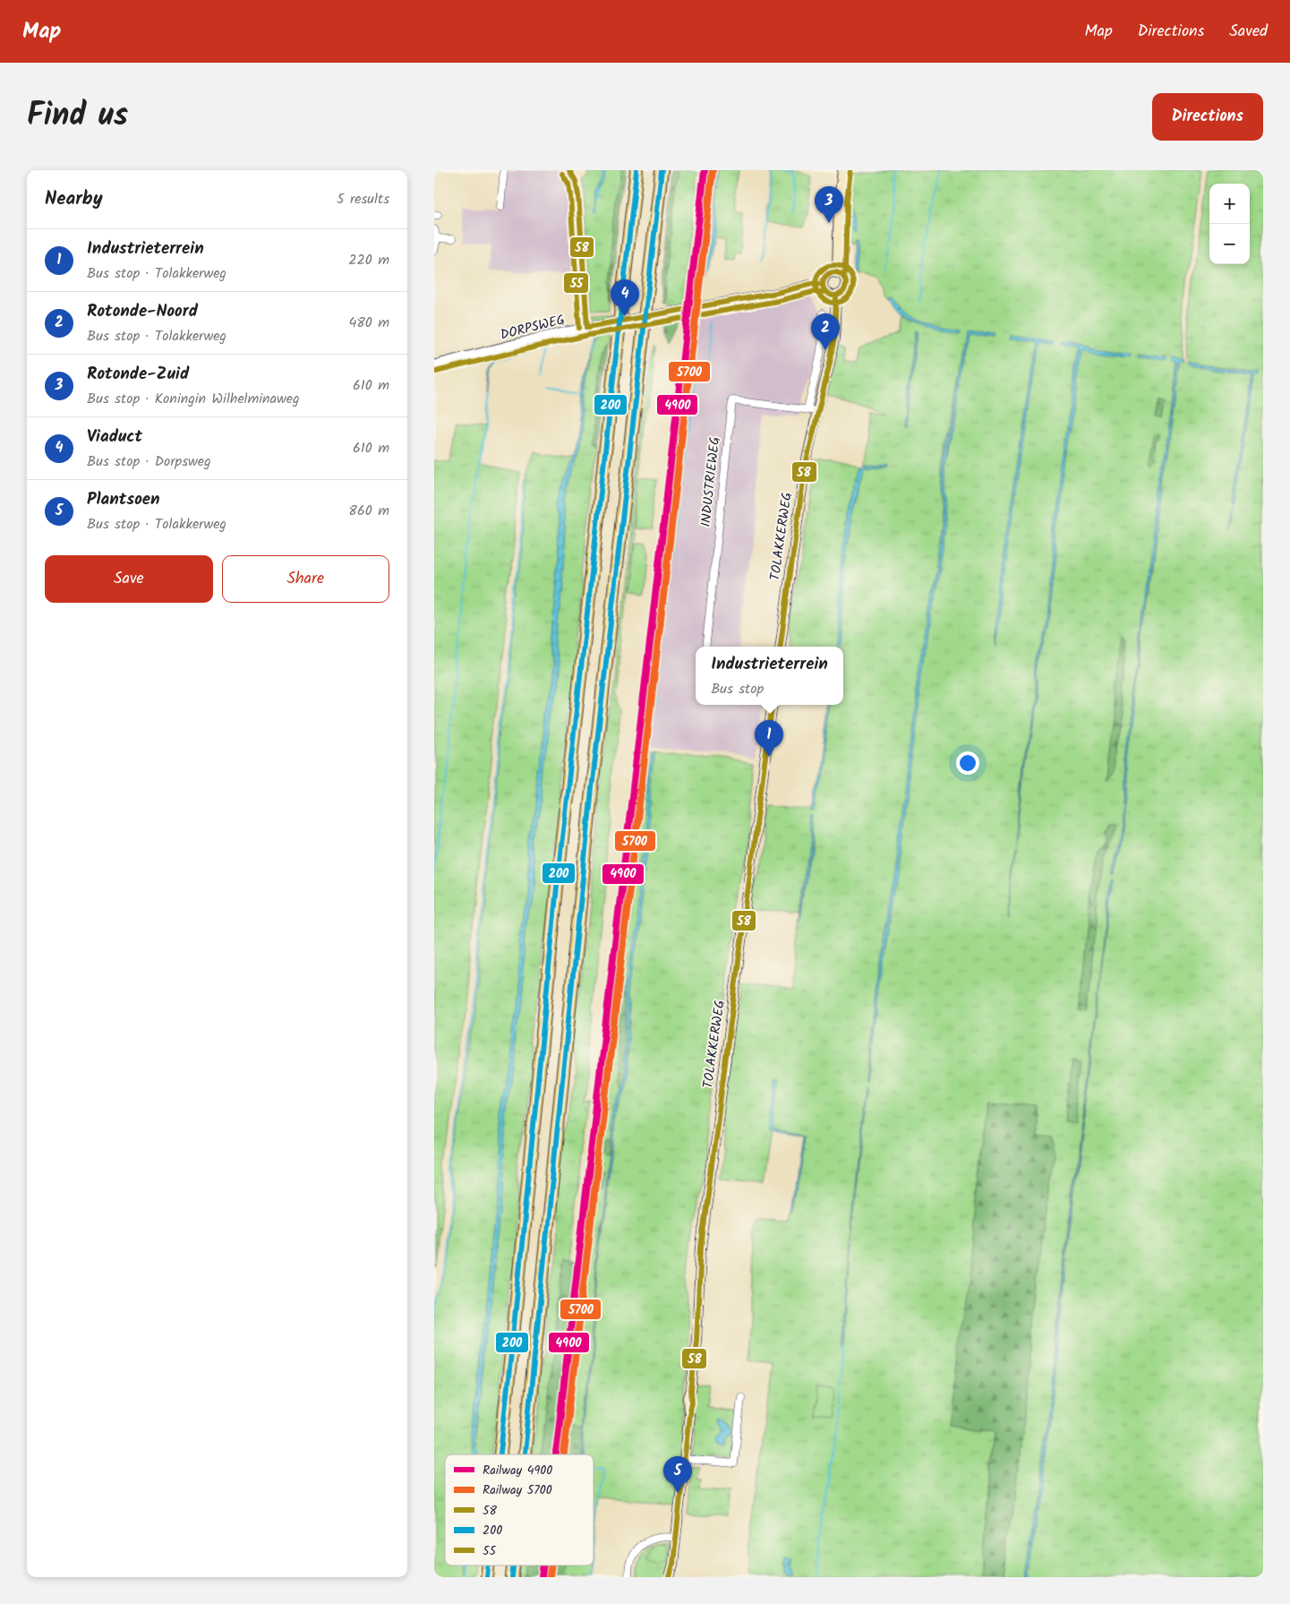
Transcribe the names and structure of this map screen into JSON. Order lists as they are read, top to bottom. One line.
{"streets":{"main road":["TOLAKKERWEG"],"street":["DORPSWEG","INDUSTRIEWEG"]},"crossings":[["DORPSWEG","TOLAKKERWEG"],["INDUSTRIEWEG","TOLAKKERWEG"]],"lines":["rail line 4900","transit line 58","transit line 200","rail line 5700","transit line 55"],"legend":["Railway 4900","Railway 5700","58","200","55"],"page":{"header":"Map","nav":["Map","Directions","Saved"],"title":"Find us","buttons":["Directions",["Save","Share"]],"heading":["Nearby","5 results"],"map_buttons":["+","−"],"pins":["3","4","2","1","5"],"list":[{"mark":"1","name":"Industrieterrein","note":"Bus stop · Tolakkerweg","value":"220 m"},{"mark":"2","name":"Rotonde-Noord","note":"Bus stop · Tolakkerweg","value":"480 m"},{"mark":"3","name":"Rotonde-Zuid","note":"Bus stop · Koningin Wilhelminaweg","value":"610 m"},{"mark":"4","name":"Viaduct","note":"Bus stop · Dorpsweg","value":"610 m"},{"mark":"5","name":"Plantsoen","note":"Bus stop · Tolakkerweg","value":"860 m"}],"popup":["Industrieterrein","Bus stop"]}}
